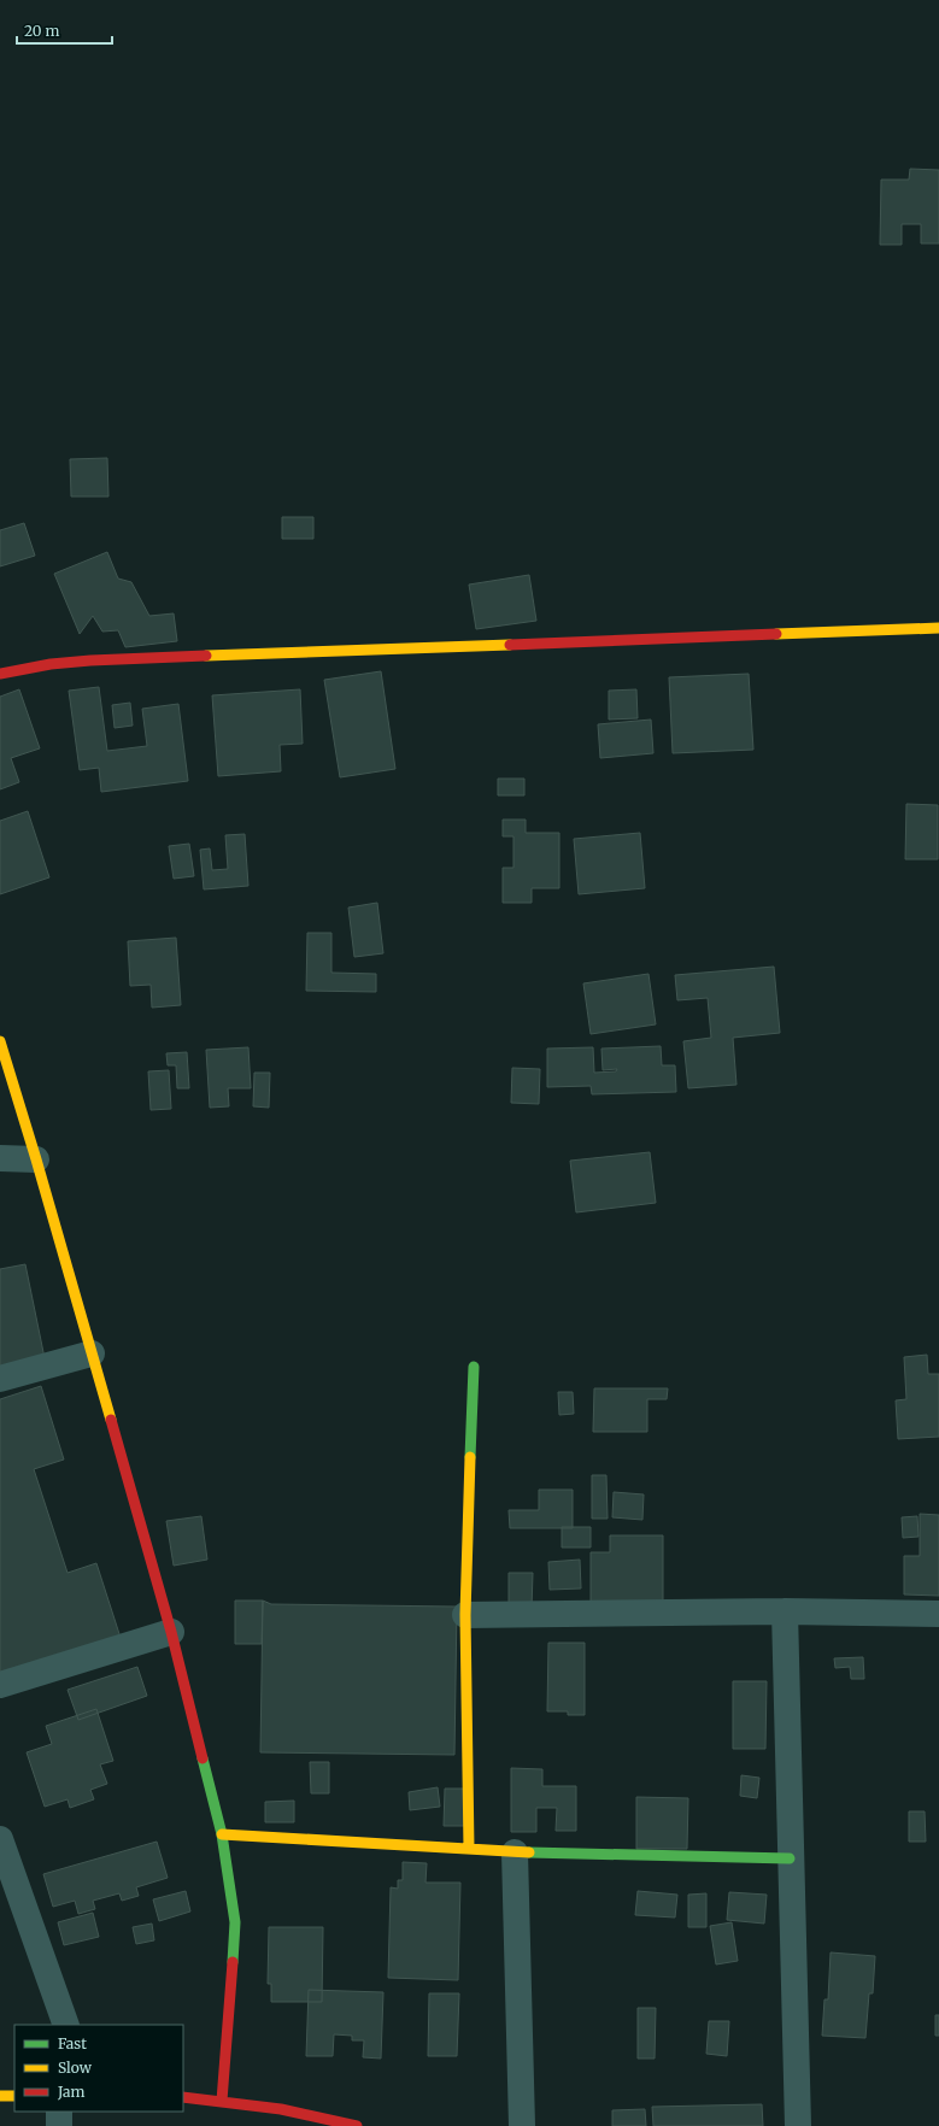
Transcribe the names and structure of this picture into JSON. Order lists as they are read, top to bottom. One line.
{"legend":["Fast","Slow","Jam"],"scale_bar":"20 m"}
